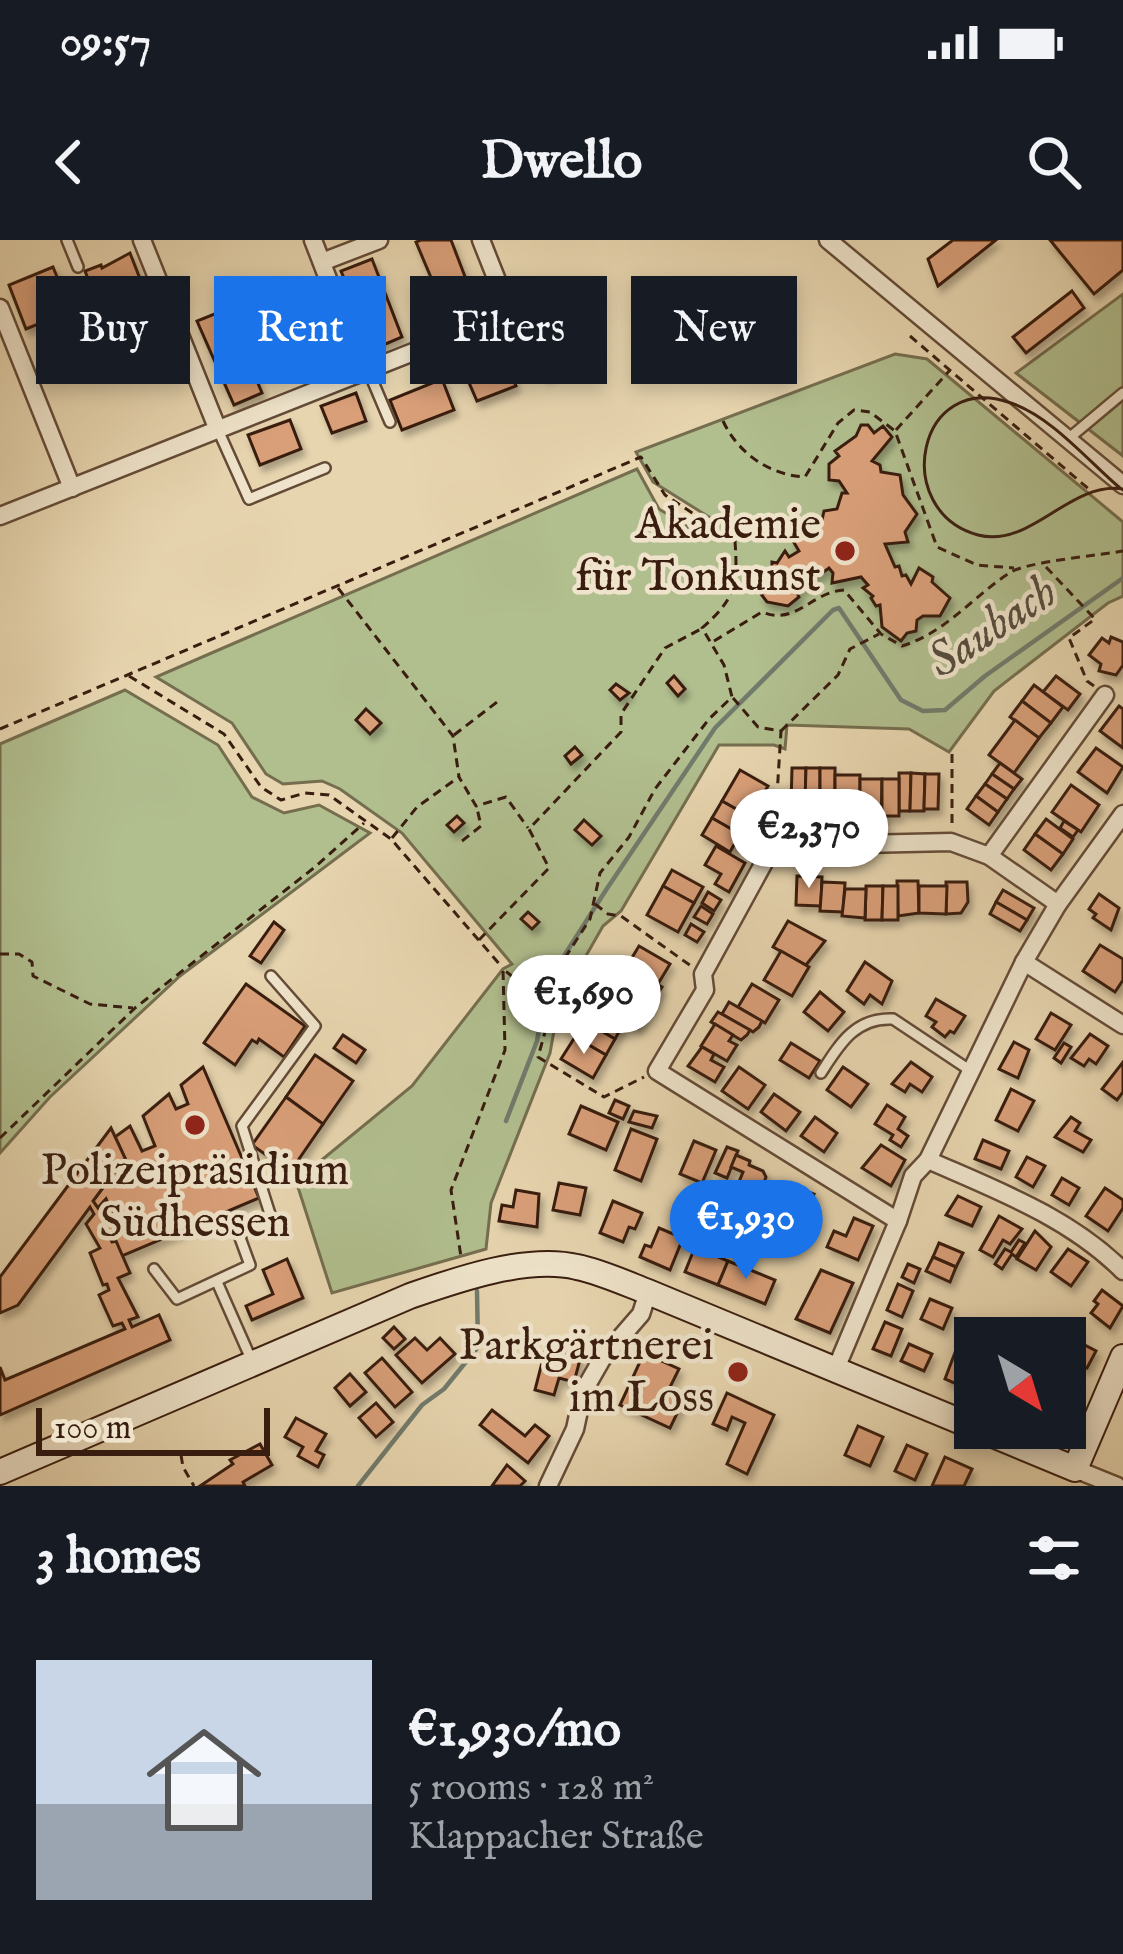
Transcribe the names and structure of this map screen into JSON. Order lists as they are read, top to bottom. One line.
{"water":["Saubach"],"places":["Akademie für Tonkunst","Polizeipräsidium Südhessen","Parkgärtnerei im Loss"],"scale_bar":"100 m","north":"bottom right","page":{"status":"09:57","header":"Dwello","chip":["Buy","Rent","Filters","New"],"price":["€2,370","€1,690","€1,930"],"scale":"100 m","heading":"3 homes","list":[{"name":"€1,930/mo","note":"5 rooms · 128 m² · Klappacher Straße"}]}}
